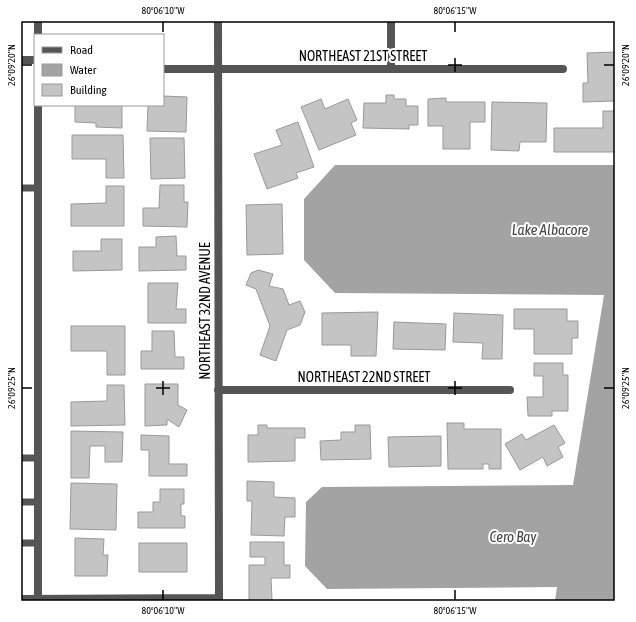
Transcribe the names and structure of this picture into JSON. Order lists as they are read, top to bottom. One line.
{"streets":{"street":["NORTHEAST 21ST STREET","NORTHEAST 32ND AVENUE","NORTHEAST 22ND STREET"]},"crossings":[["NORTHEAST 21ST STREET","NORTHEAST 32ND AVENUE"],["NORTHEAST 32ND AVENUE","NORTHEAST 22ND STREET"]],"water":["Lake Albacore","Cero Bay"],"legend":["Road","Water","Building"],"coordinates":["80°06'10\"W","80°06'15\"W","26°09'20\"N","26°09'25\"N"]}
